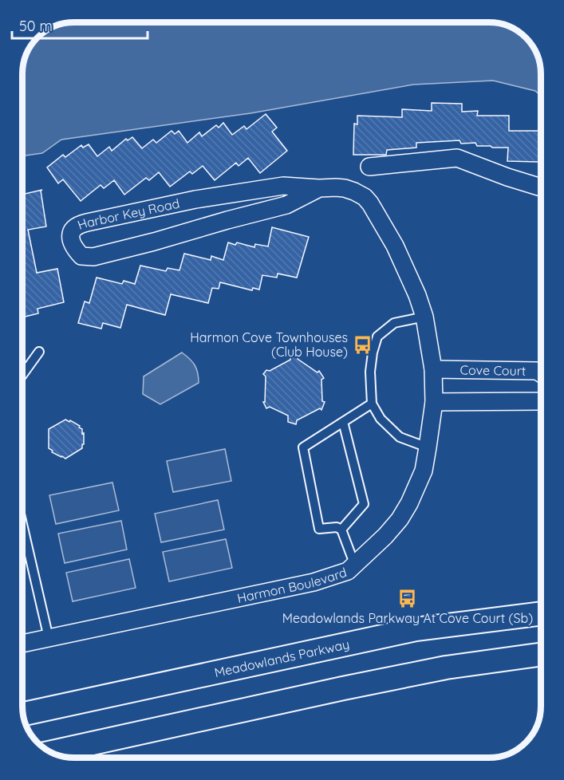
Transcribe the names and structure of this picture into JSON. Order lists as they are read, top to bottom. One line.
{"streets":{"main road":["Meadowlands Parkway"],"street":["Harbor Key Road","Cove Court","Harmon Boulevard"]},"crossings":[["Harbor Key Road","Harmon Boulevard"],["Cove Court","Harmon Boulevard"]],"places":{"bus stop":["Harmon Cove Townhouses (Club House)","Meadowlands Parkway At Cove Court (Sb)"]},"scale_bar":"50 m"}
